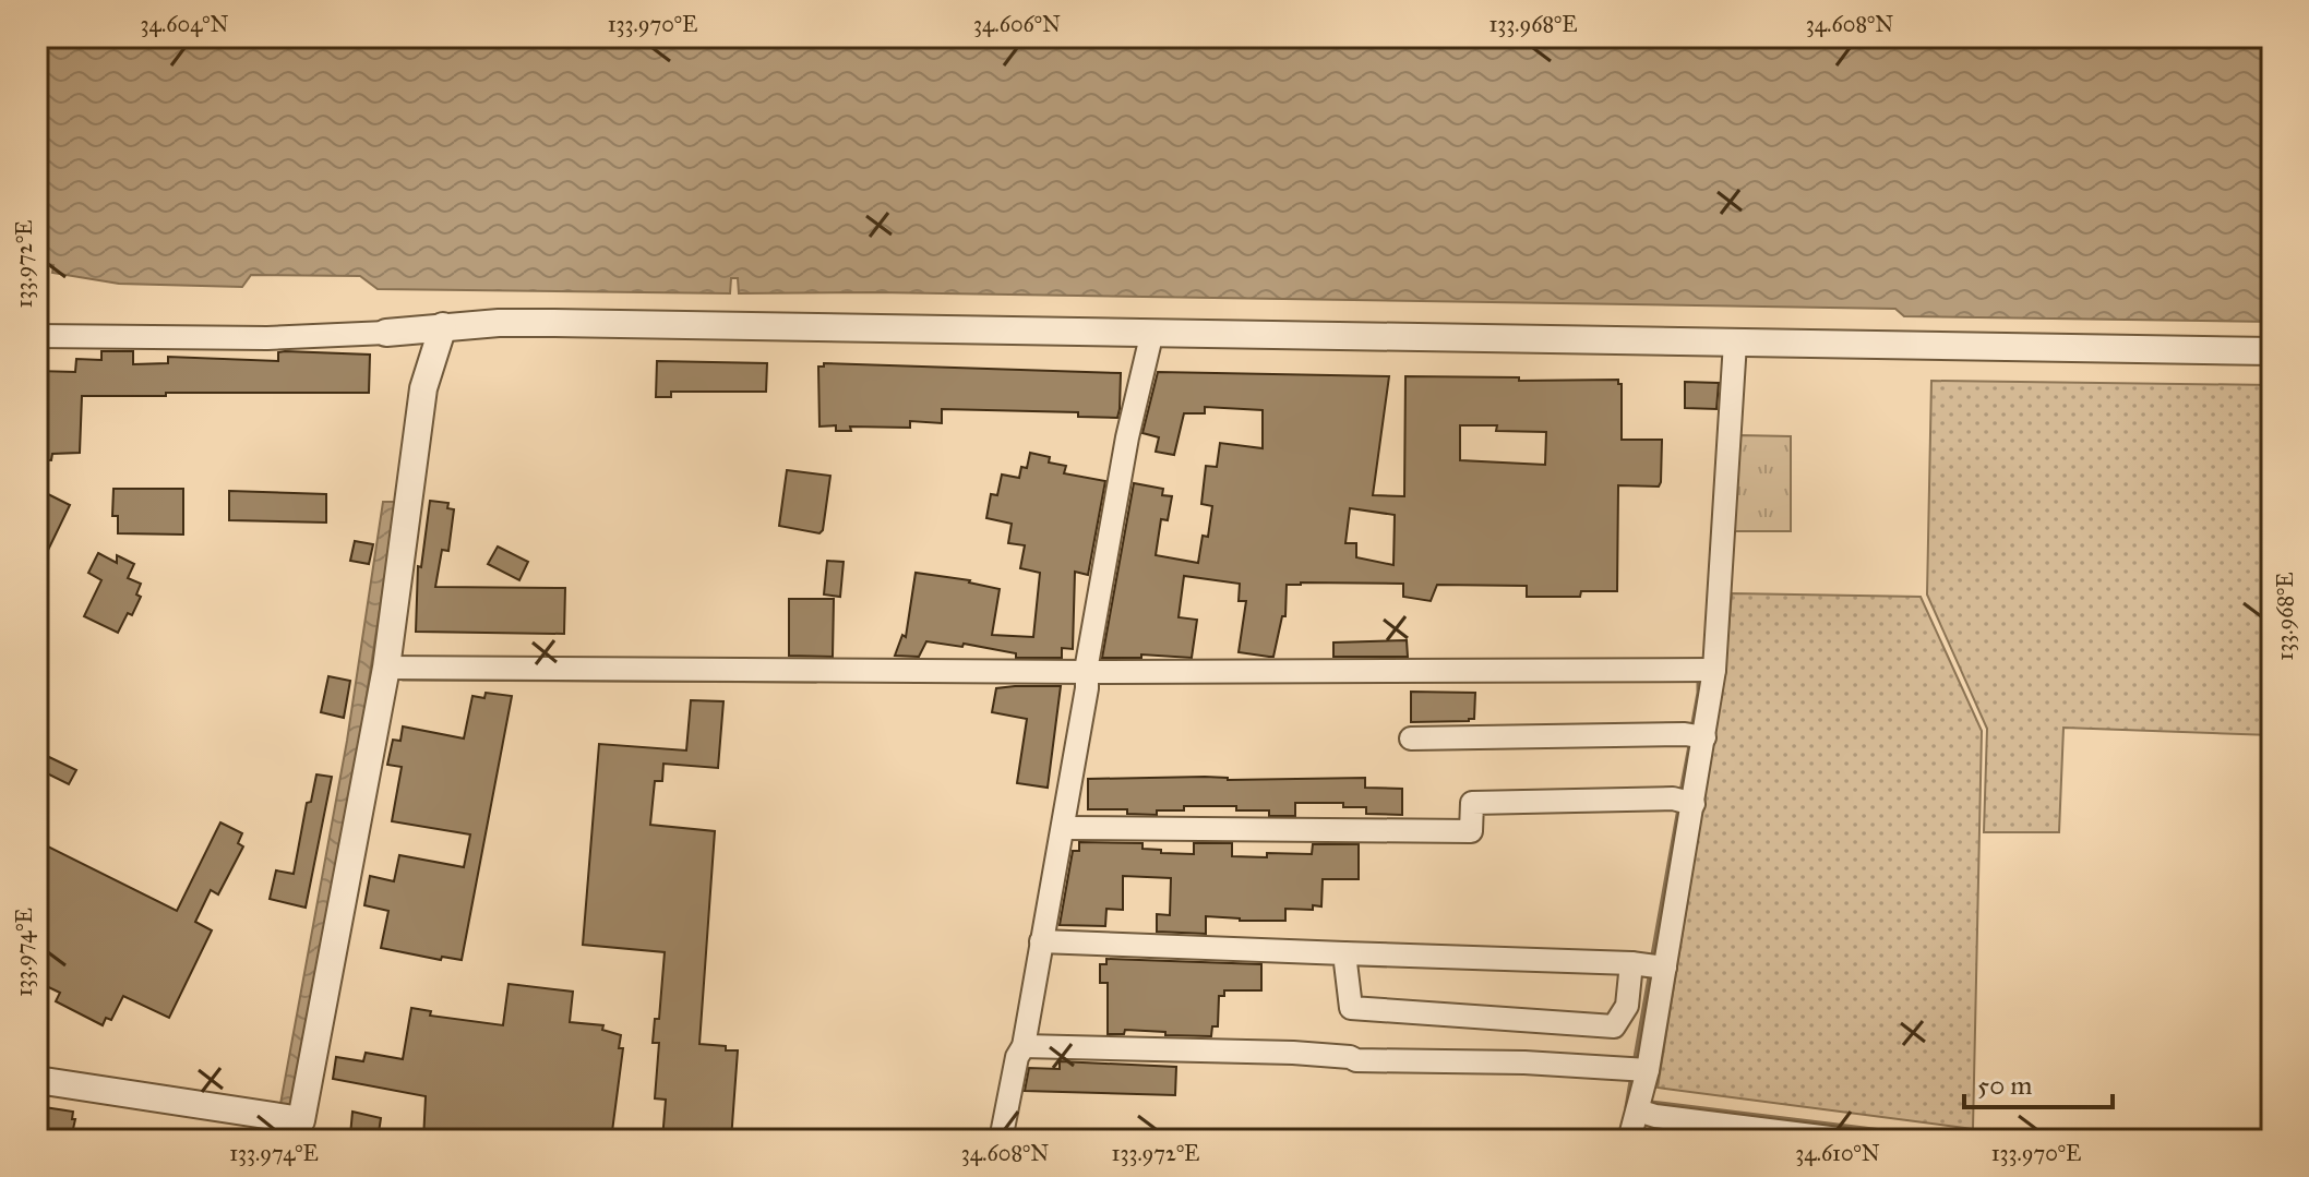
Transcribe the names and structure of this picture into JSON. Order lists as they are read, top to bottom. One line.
{"scale_bar":"50 m","coordinates":["34.604°N","133.970°E","34.606°N","133.968°E","34.608°N","133.972°E","133.974°E","34.610°N"]}
